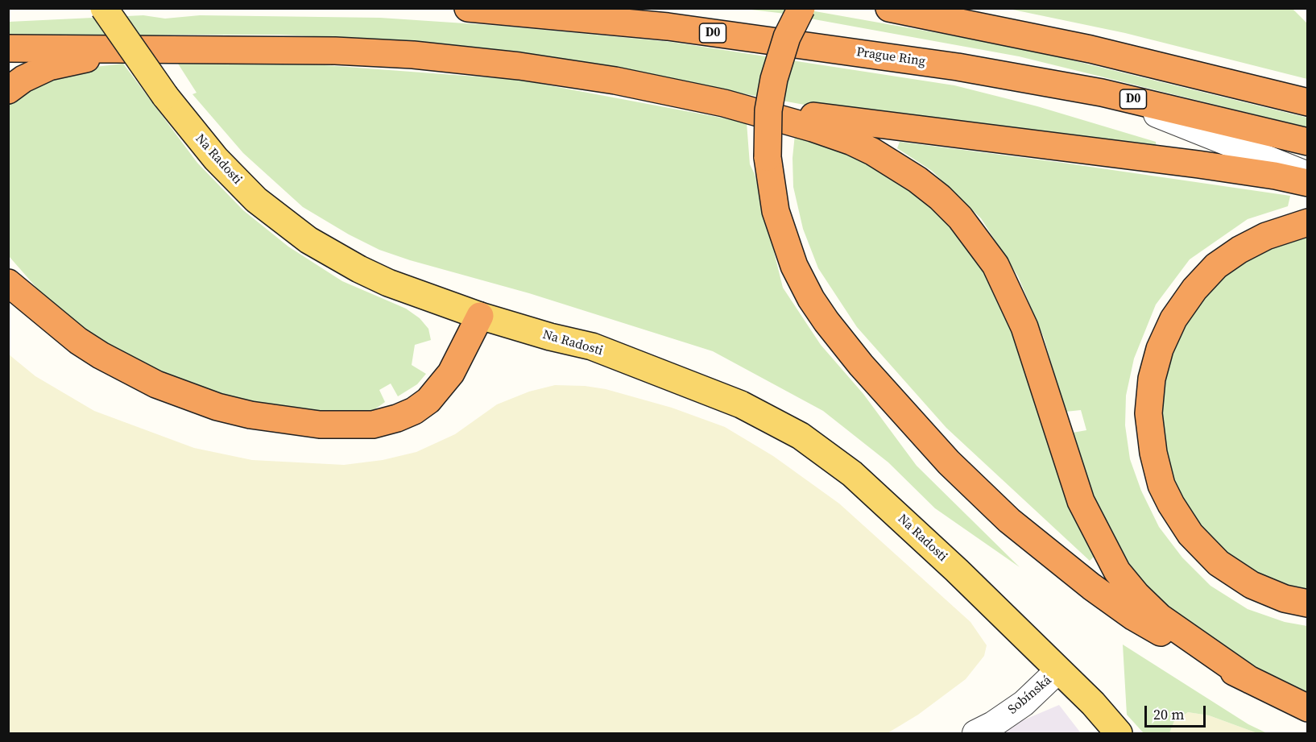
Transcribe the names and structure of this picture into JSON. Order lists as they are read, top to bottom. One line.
{"streets":{"highway":["D0","Prague Ring"],"main road":["Na Radosti"],"street":["Sobínská"]},"crossings":[["Na Radosti","Sobínská"]],"scale_bar":"20 m"}
